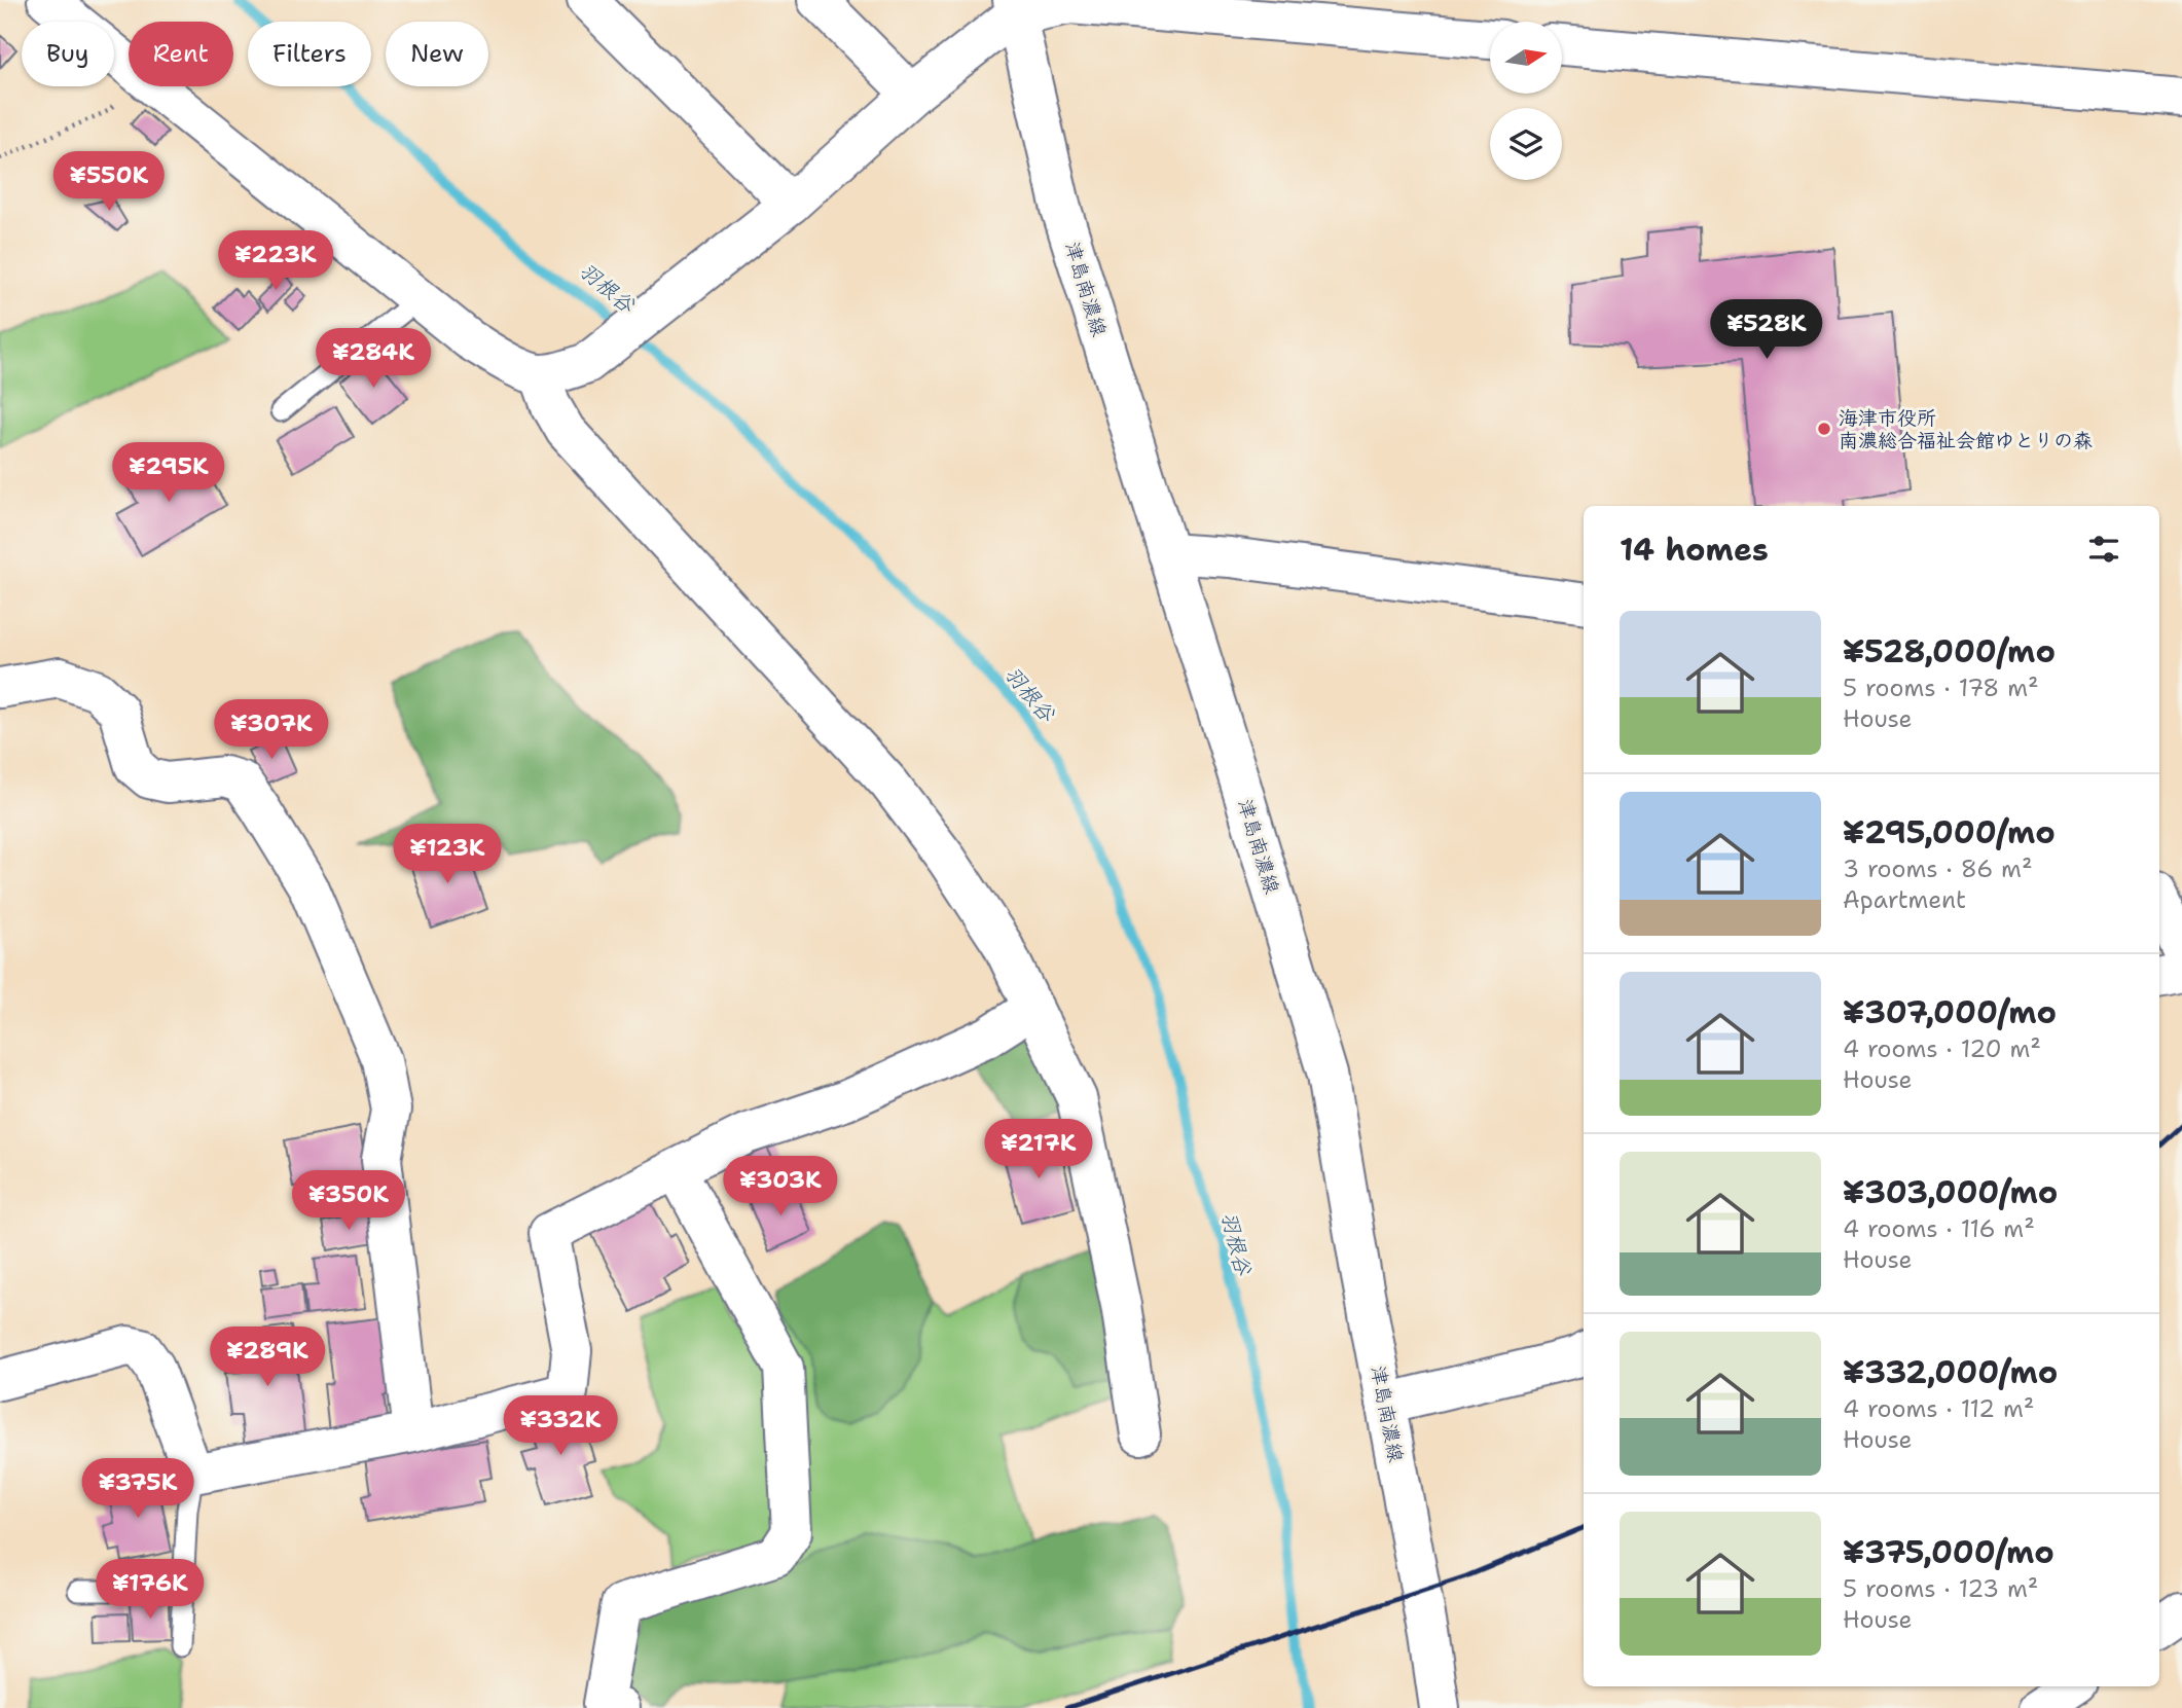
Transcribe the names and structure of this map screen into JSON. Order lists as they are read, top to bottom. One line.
{"streets":{"street":["津島南濃線"]},"water":["羽根谷"],"places":["海津市役所 南濃総合福祉会館ゆとりの森"],"north":"right","page":{"chip":["Buy","Rent","Filters","New"],"price":["¥550K","¥223K","¥528K","¥284K","¥295K","¥307K","¥123K","¥217K","¥303K","¥350K","¥289K","¥332K","¥375K","¥176K"],"heading":"14 homes","list":[{"name":"¥528,000/mo","note":"5 rooms · 178 m² · House"},{"name":"¥295,000/mo","note":"3 rooms · 86 m² · Apartment"},{"name":"¥307,000/mo","note":"4 rooms · 120 m² · House"},{"name":"¥303,000/mo","note":"4 rooms · 116 m² · House"},{"name":"¥332,000/mo","note":"4 rooms · 112 m² · House"},{"name":"¥375,000/mo","note":"5 rooms · 123 m² · House"}]}}
